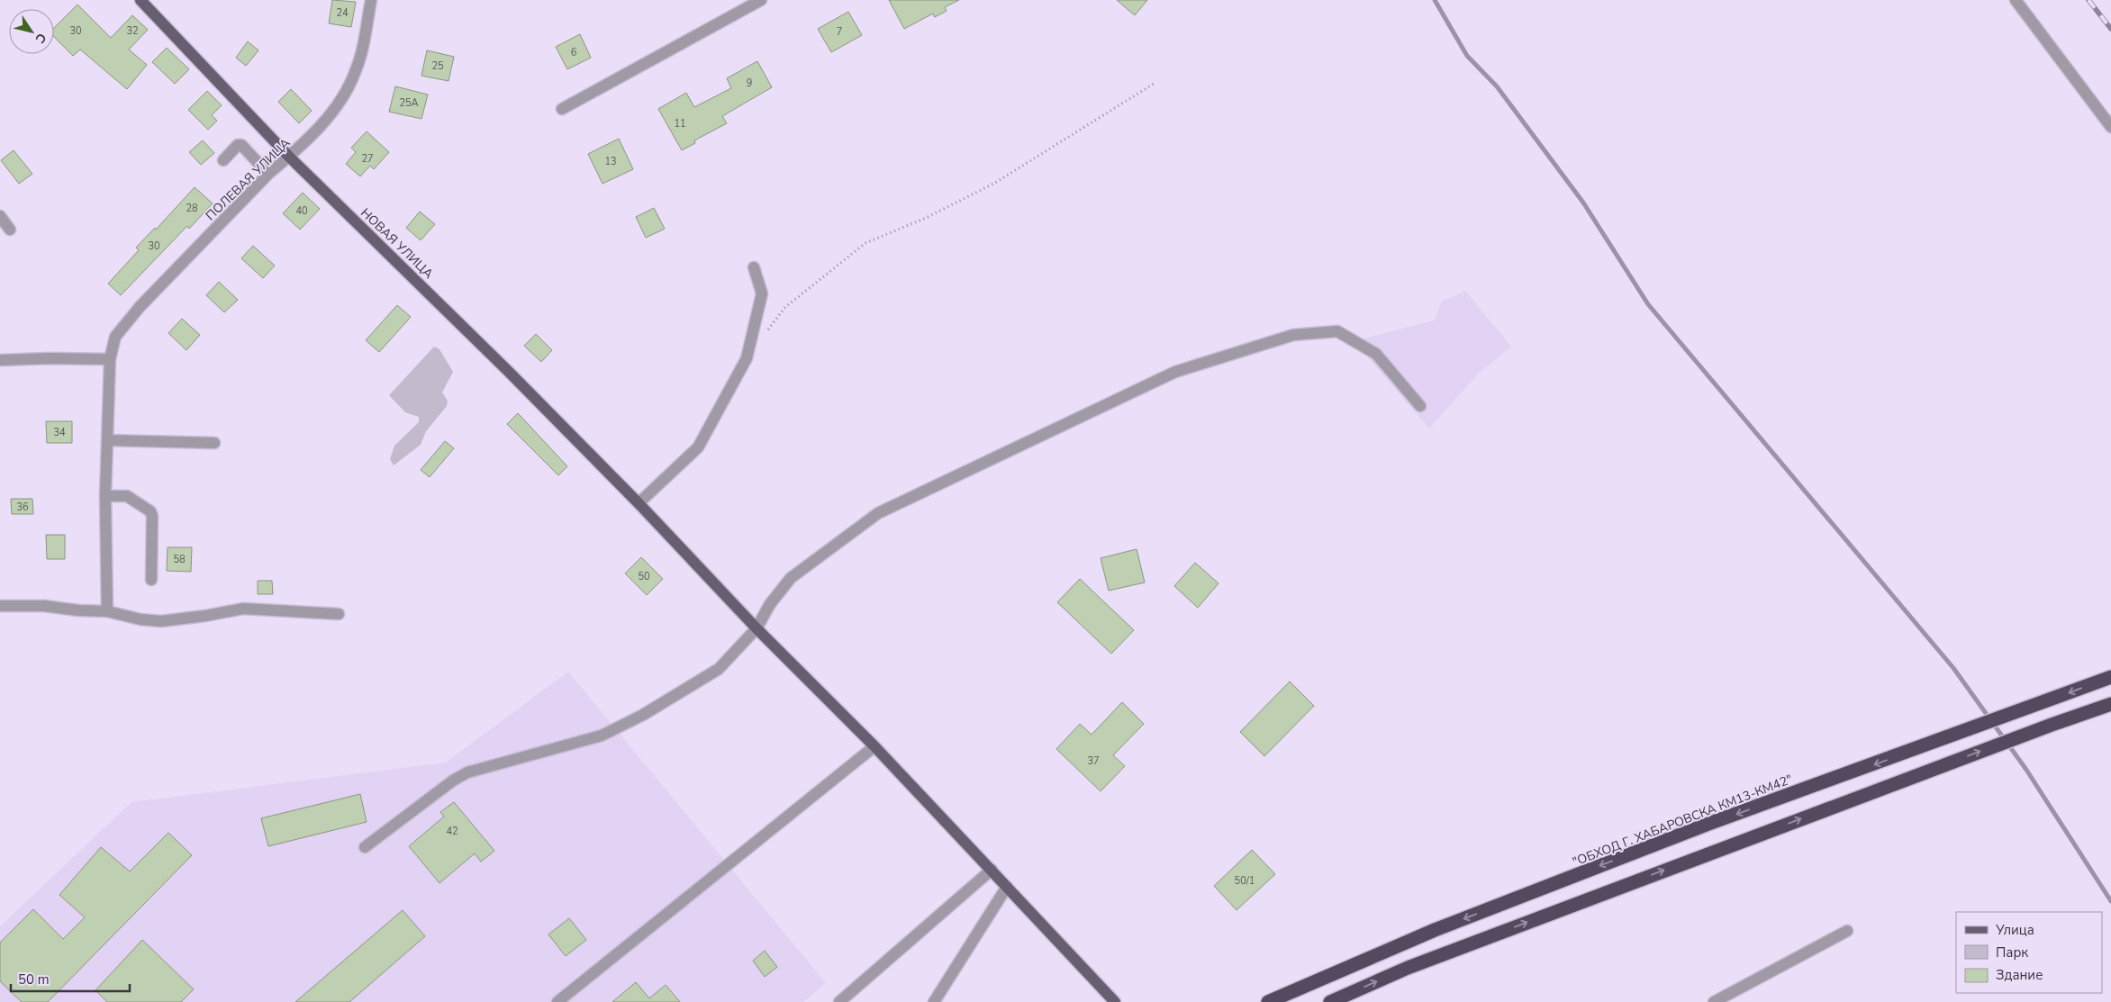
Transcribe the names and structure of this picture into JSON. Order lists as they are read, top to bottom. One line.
{"streets":{"highway":["\"ОБХОД Г. ХАБАРОВСКА КМ13-КМ42\""],"main road":["НОВАЯ УЛИЦА"],"street":["ПОЛЕВАЯ УЛИЦА"]},"crossings":[["ПОЛЕВАЯ УЛИЦА","НОВАЯ УЛИЦА"]],"house_numbers":["24","30","32","7","6","25","9","25А","11","27","13","28","40","30","34","36","58","50","37","42","50/1"],"legend":["Улица","Парк","Здание"],"scale_bar":"50 m","north":"bottom right"}
